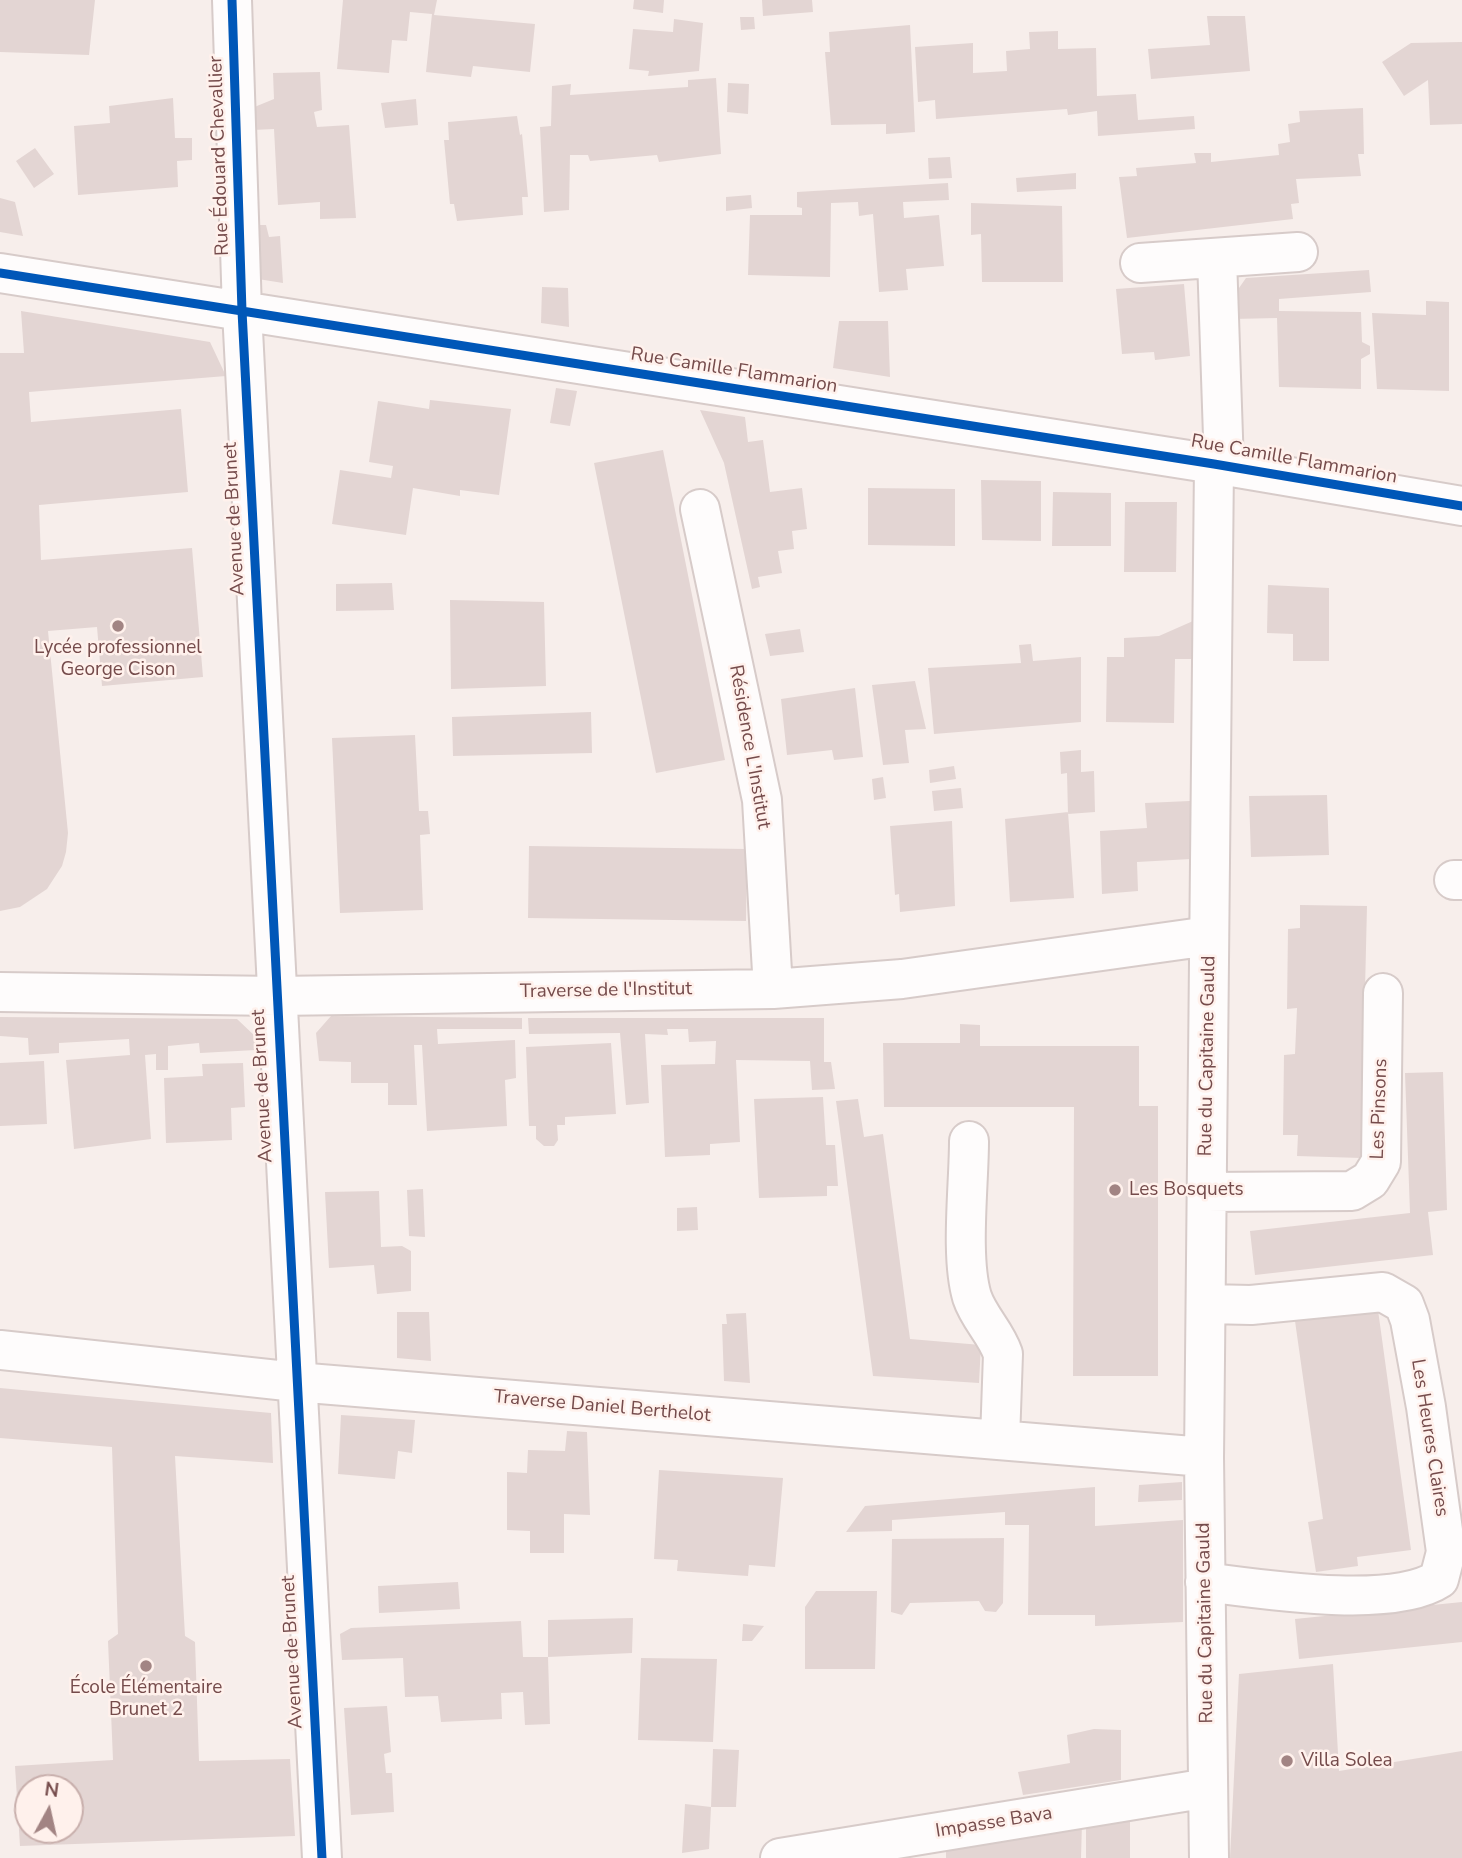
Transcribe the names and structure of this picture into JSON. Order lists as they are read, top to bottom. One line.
{"streets":{"street":["Rue Édouard Chevallier","Rue Camille Flammarion","Avenue de Brunet","Résidence L'Institut","Traverse de l'Institut","Rue du Capitaine Gauld","Les Pinsons","Traverse Daniel Berthelot","Les Heures Claires","Impasse Bava"]},"crossings":[["Rue Édouard Chevallier","Rue Camille Flammarion"],["Rue Édouard Chevallier","Avenue de Brunet"],["Rue Camille Flammarion","Avenue de Brunet"],["Rue Camille Flammarion","Rue du Capitaine Gauld"],["Avenue de Brunet","Traverse de l'Institut"],["Avenue de Brunet","Traverse Daniel Berthelot"],["Résidence L'Institut","Traverse de l'Institut"],["Traverse de l'Institut","Rue du Capitaine Gauld"],["Rue du Capitaine Gauld","Les Pinsons"],["Rue du Capitaine Gauld","Traverse Daniel Berthelot"],["Rue du Capitaine Gauld","Les Heures Claires"],["Rue du Capitaine Gauld","Impasse Bava"]],"places":["Lycée professionnel George Cison","Les Bosquets","École Élémentaire Brunet 2","Villa Solea"],"north":"top"}
